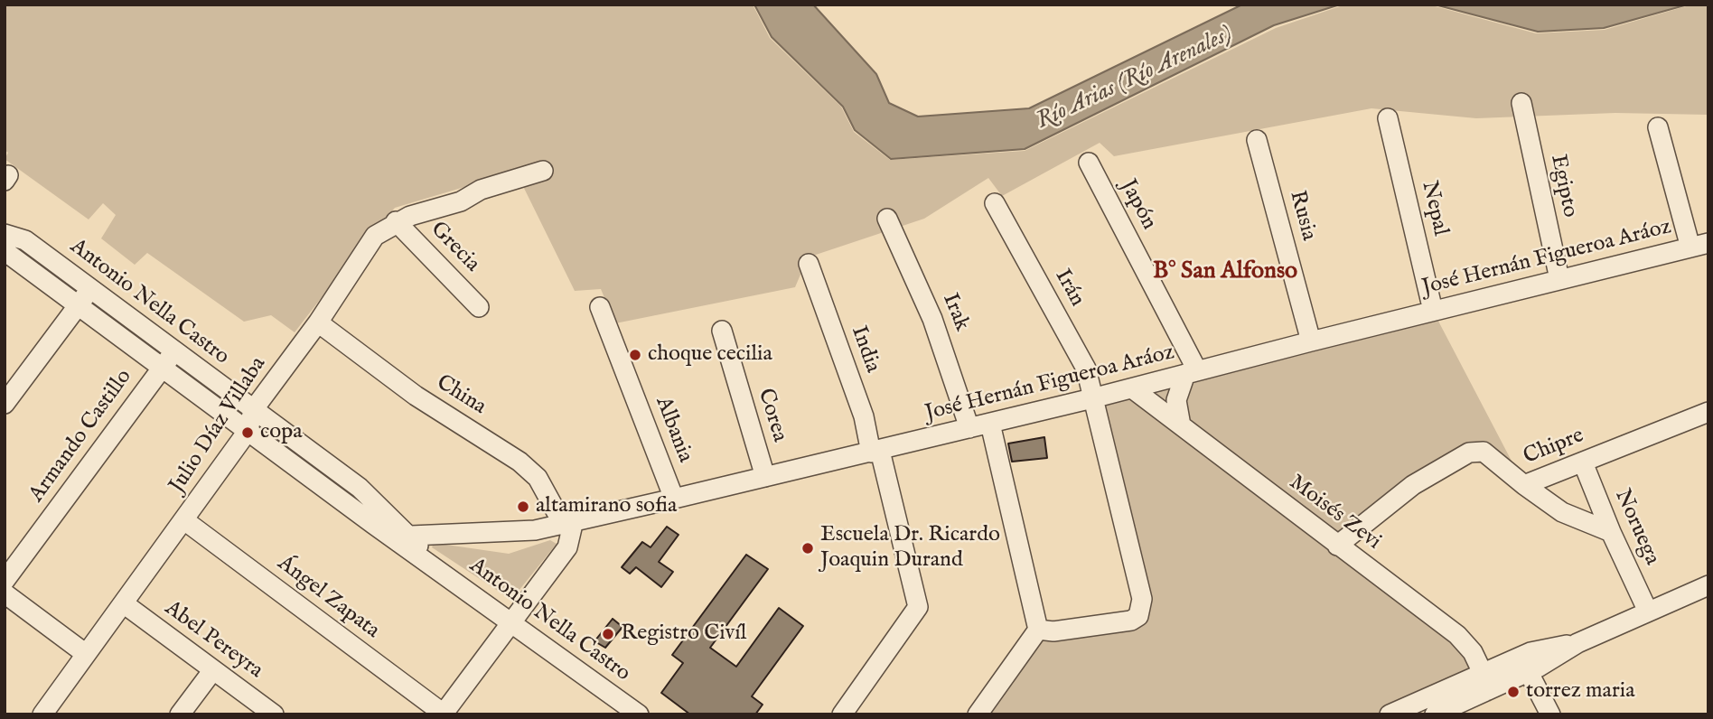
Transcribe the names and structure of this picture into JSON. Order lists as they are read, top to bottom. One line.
{"streets":{"street":["Egipto","Japón","Nepal","Rusia","Grecia","José Hernán Figueroa Aráoz","Irán","Antonio Nella Castro","Irak","India","China","Corea","Julio Díaz Villaba","Albania","Armando Castillo","Chipre","Moisés Zevi","Noruega","Ángel Zapata","Abel Pereyra"]},"crossings":[["Egipto","José Hernán Figueroa Aráoz"],["Japón","José Hernán Figueroa Aráoz"],["Nepal","José Hernán Figueroa Aráoz"],["Rusia","José Hernán Figueroa Aráoz"],["Grecia","Julio Díaz Villaba"],["José Hernán Figueroa Aráoz","Irán"],["José Hernán Figueroa Aráoz","Antonio Nella Castro"],["José Hernán Figueroa Aráoz","Irak"],["José Hernán Figueroa Aráoz","India"],["José Hernán Figueroa Aráoz","China"],["José Hernán Figueroa Aráoz","Corea"],["José Hernán Figueroa Aráoz","Albania"],["José Hernán Figueroa Aráoz","Moisés Zevi"],["Antonio Nella Castro","Julio Díaz Villaba"],["Antonio Nella Castro","Armando Castillo"],["China","Julio Díaz Villaba"],["Julio Díaz Villaba","Ángel Zapata"],["Julio Díaz Villaba","Abel Pereyra"],["Chipre","Moisés Zevi"],["Chipre","Noruega"]],"districts":["B° San Alfonso"],"water":["Río Arias (Río Arenales)"],"places":["choque cecilia","copa","altamirano sofia","Escuela Dr. Ricardo Joaquin Durand","Registro Civíl","torrez maria"]}
